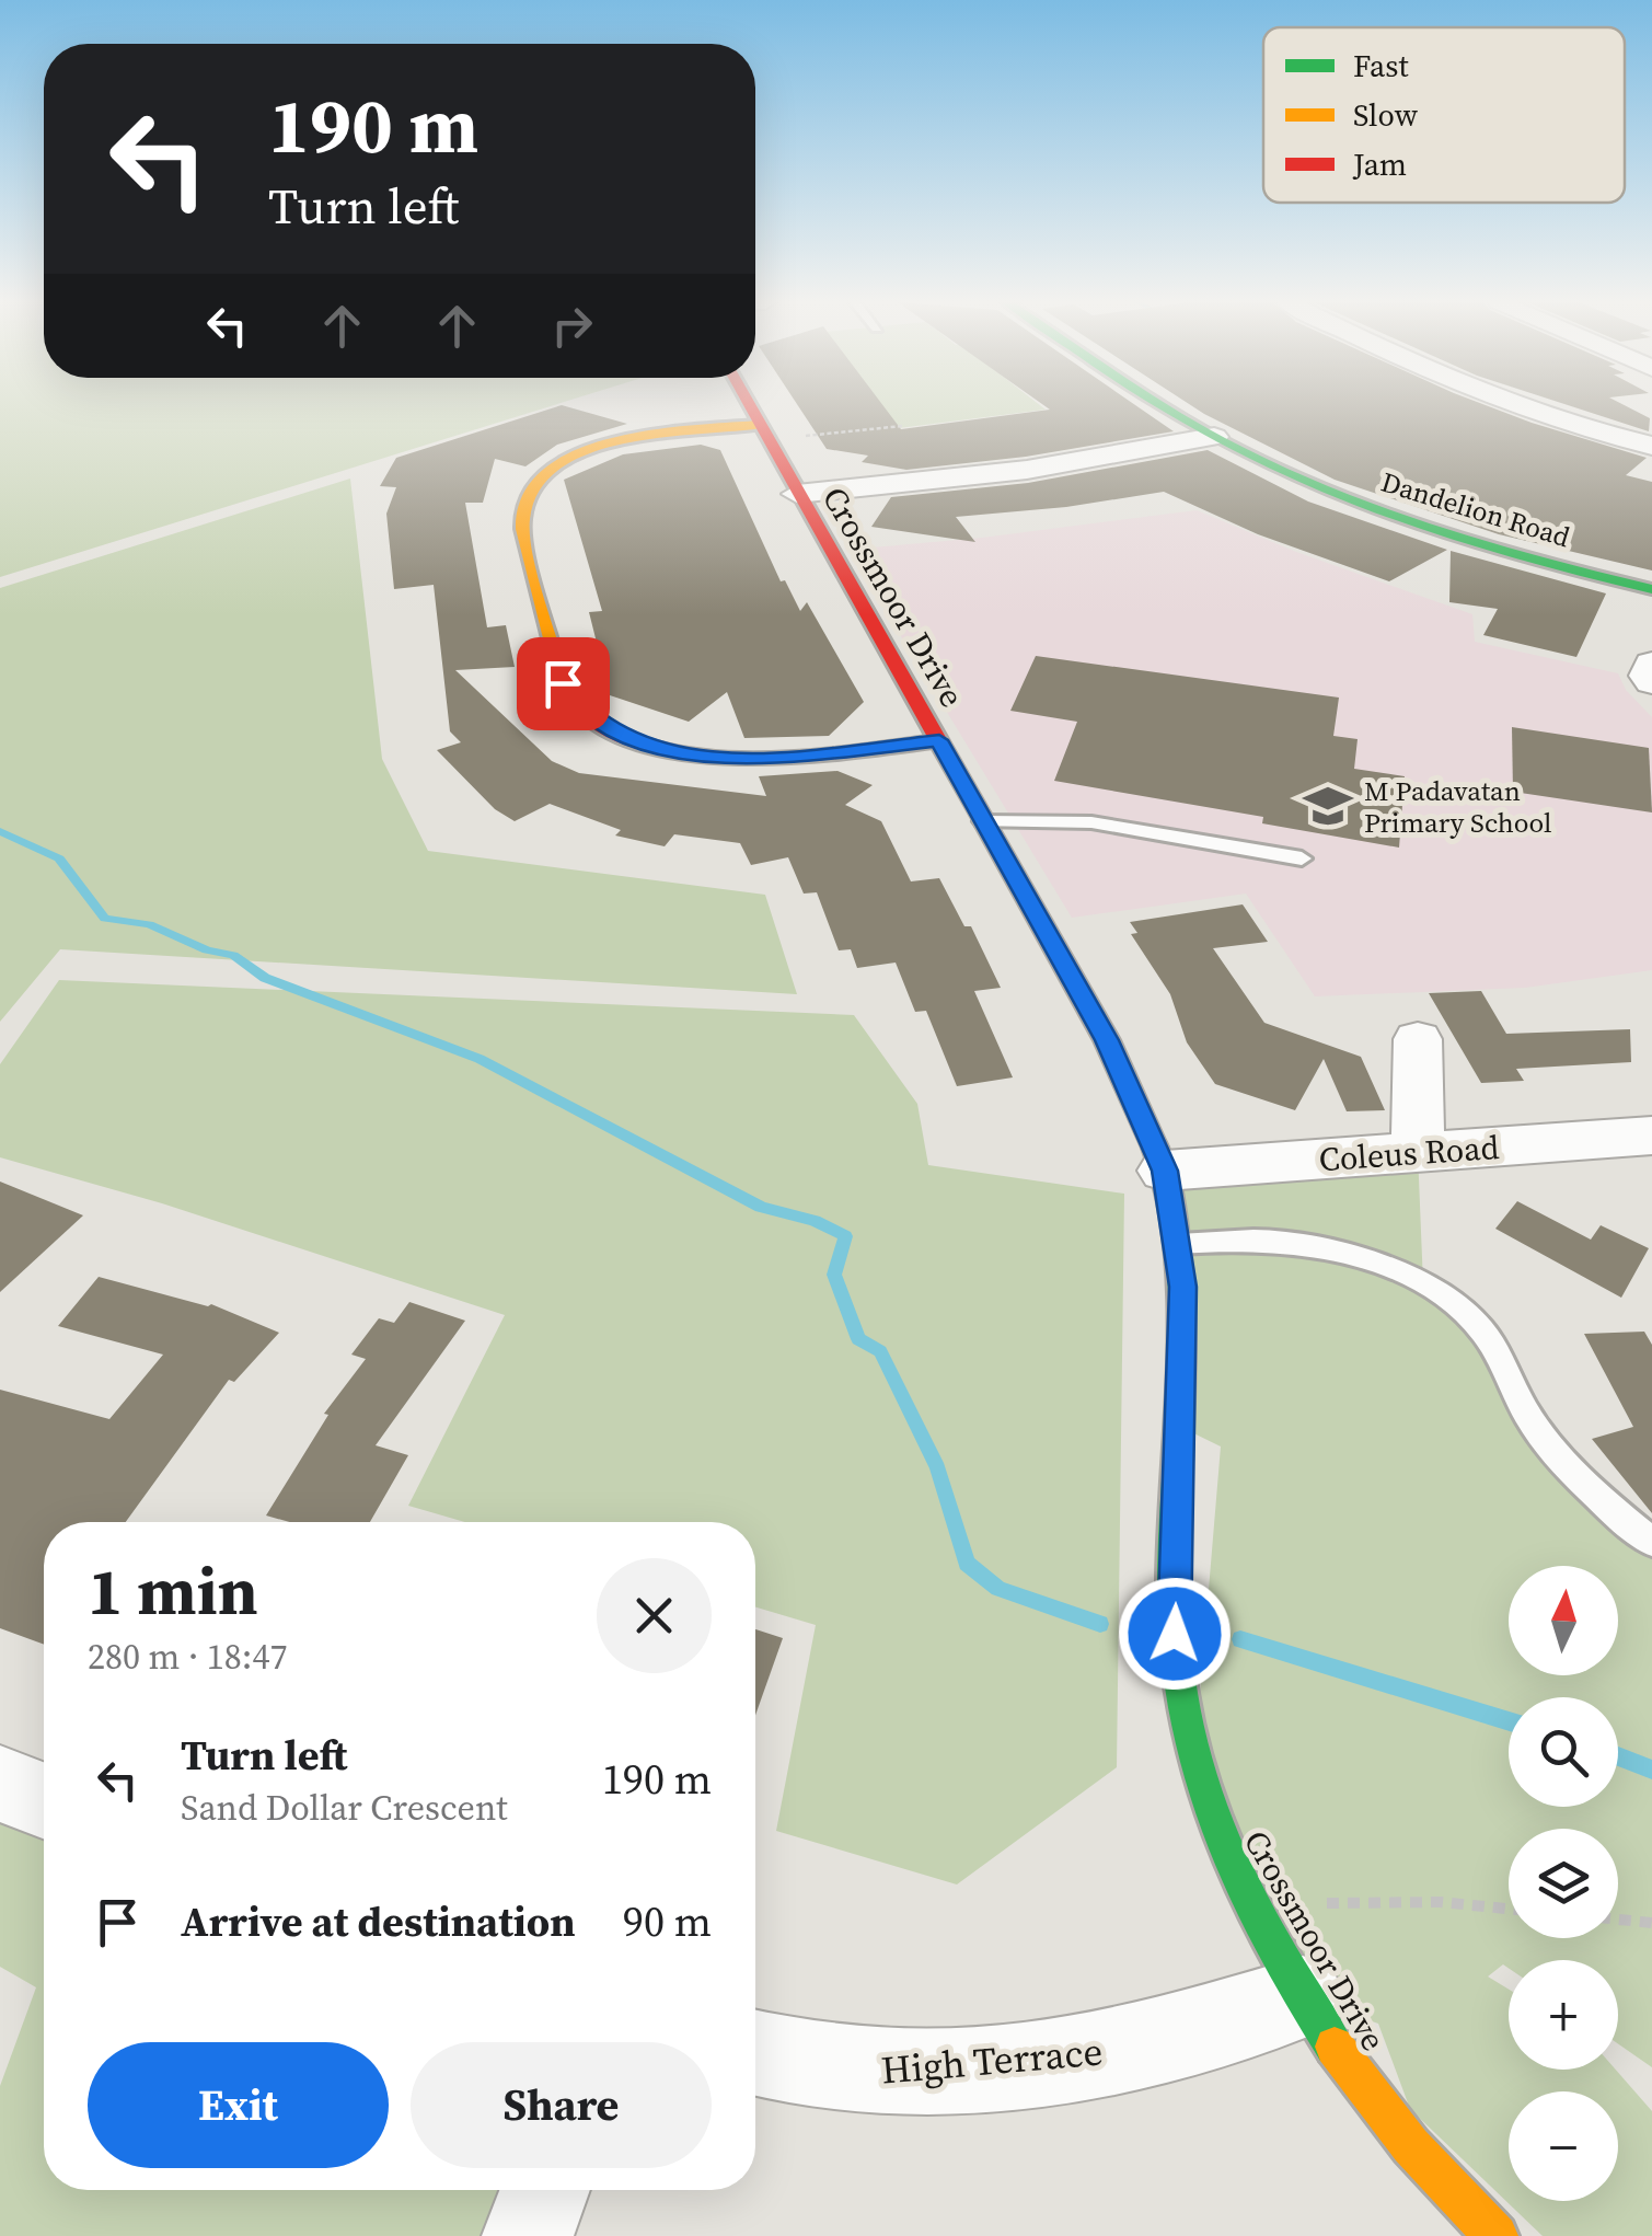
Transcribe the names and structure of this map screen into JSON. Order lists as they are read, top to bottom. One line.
{"streets":{"street":["Dandelion Road","Crossmoor Drive","Coleus Road","High Terrace"]},"crossings":[["Crossmoor Drive","Coleus Road"],["Crossmoor Drive","High Terrace"]],"places":{"school or university":["M Padavatan Primary School"]},"legend":["Fast","Slow","Jam"],"north":"top","page":{"turn":["190 m","Turn left"],"heading":["1 min","280 m · 18:47"],"map_buttons":["+","−"],"list":[{"name":"Turn left","note":"Sand Dollar Crescent","value":"190 m"},{"name":"Arrive at destination","value":"90 m"}],"buttons":["Exit","Share"]}}
